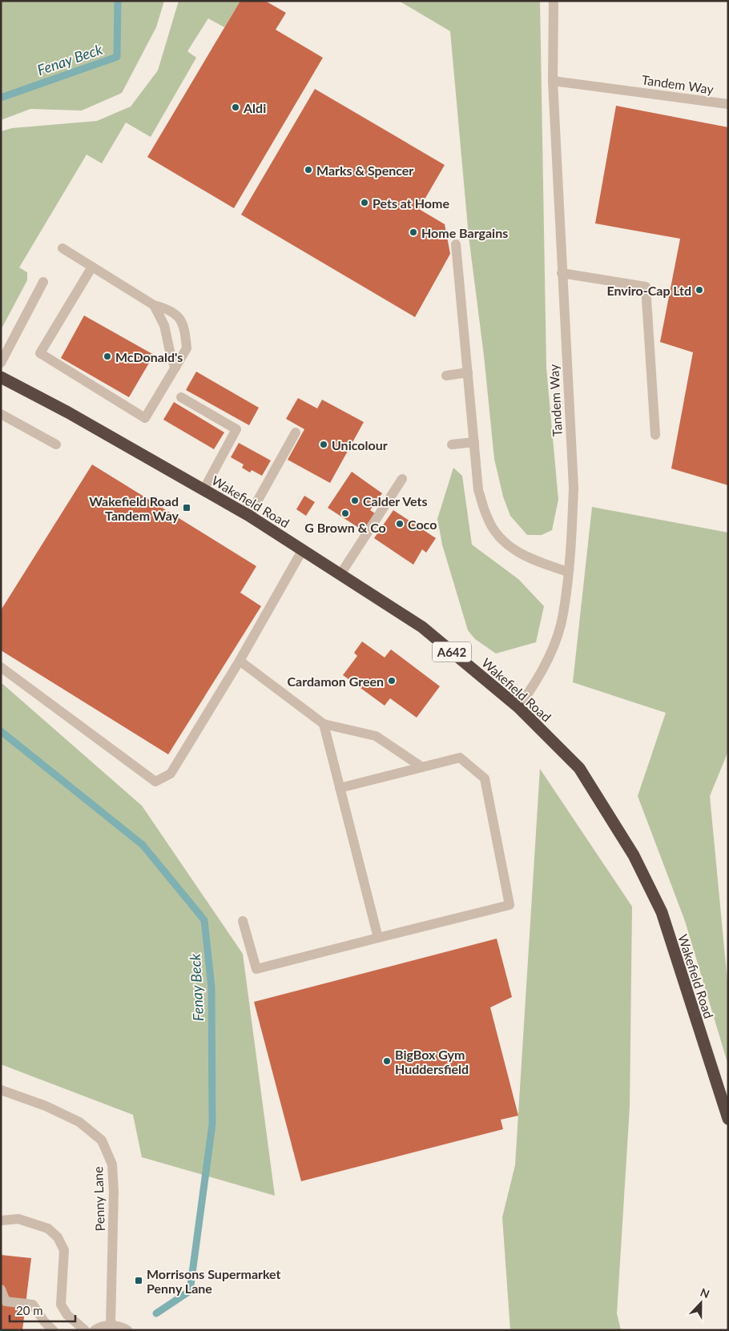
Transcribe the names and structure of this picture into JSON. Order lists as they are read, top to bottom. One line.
{"streets":{"highway":["Wakefield Road","A642"],"street":["Tandem Way","Penny Lane"]},"crossings":[["Tandem Way","Wakefield Road"]],"water":["Fenay Beck"],"places":{"other":["Aldi","Marks & Spencer","Pets at Home","Home Bargains","Enviro-Cap Ltd","McDonald's","Unicolour","Calder Vets","G Brown & Co","Coco","Cardamon Green","BigBox Gym Huddersfield"],"transit":["Wakefield Road Tandem Way","Morrisons Supermarket Penny Lane"]},"scale_bar":"20 m","north":"top"}
